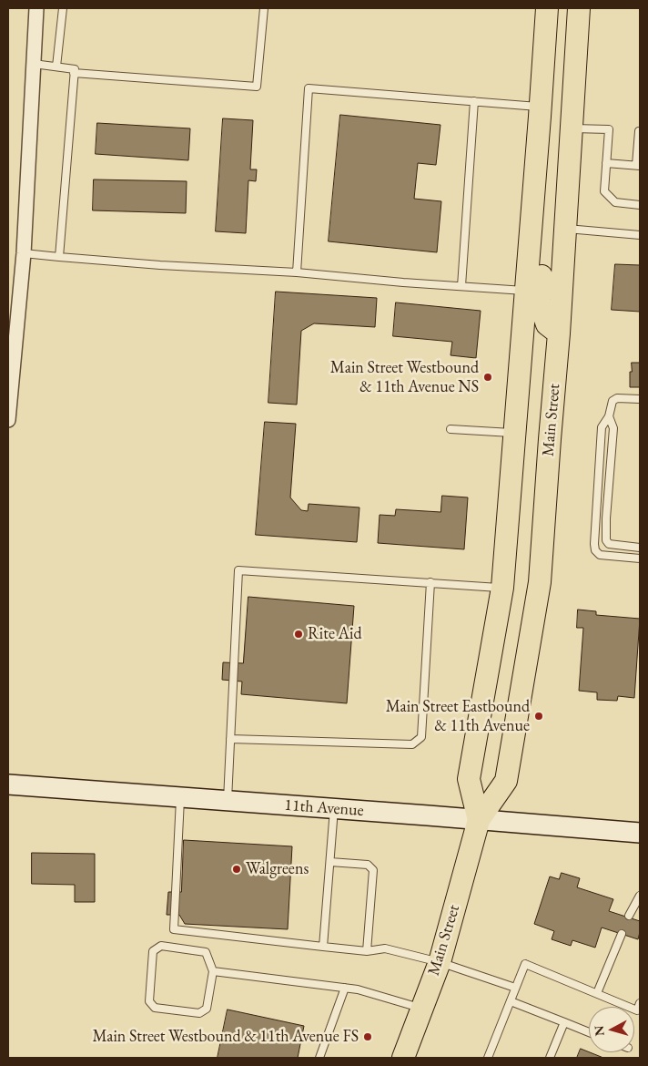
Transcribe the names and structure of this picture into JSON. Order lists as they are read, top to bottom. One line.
{"streets":{"main road":["Main Street","11th Avenue"]},"crossings":[["Main Street","11th Avenue"]],"places":["Main Street Westbound & 11th Avenue NS","Rite Aid","Main Street Eastbound & 11th Avenue","Walgreens","Main Street Westbound & 11th Avenue FS"],"north":"left"}
